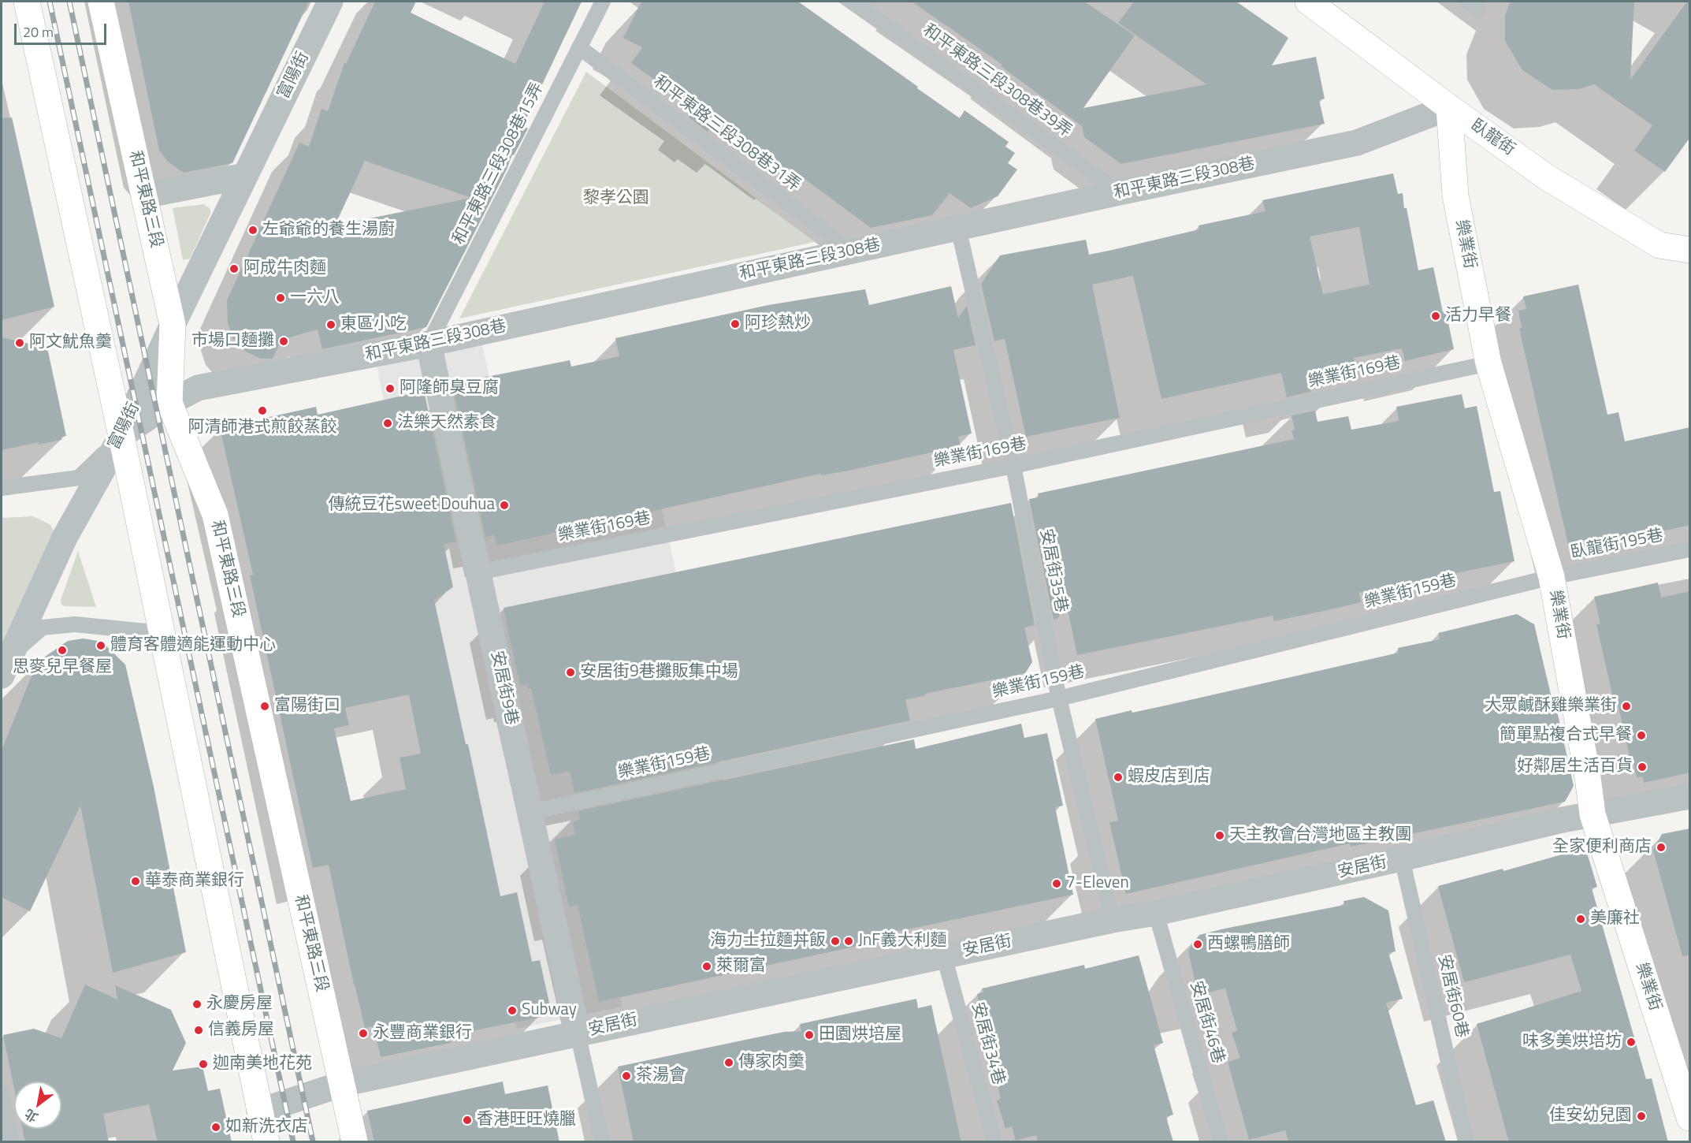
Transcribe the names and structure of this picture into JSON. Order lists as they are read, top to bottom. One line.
{"streets":{"main road":["臥龍街","和平東路三段","樂業街"],"street":["富陽街","和平東路三段308巷","安居街9巷","安居街"],"lane":["和平東路三段308巷39弄","和平東路三段308巷31弄","和平東路三段308巷15弄","樂業街169巷","臥龍街195巷","安居街35巷","樂業街159巷","安居街60巷","安居街46巷","安居街34巷"]},"crossings":[["富陽街","和平東路三段308巷"],["富陽街","和平東路三段"],["和平東路三段308巷39弄","和平東路三段308巷"],["和平東路三段308巷31弄","和平東路三段308巷15弄"],["和平東路三段308巷31弄","和平東路三段308巷"],["臥龍街","和平東路三段308巷"],["臥龍街","樂業街"],["和平東路三段308巷15弄","和平東路三段308巷"],["和平東路三段308巷15弄","安居街9巷"],["和平東路三段308巷","和平東路三段"],["和平東路三段308巷","樂業街"],["和平東路三段308巷","安居街35巷"],["和平東路三段308巷","安居街9巷"],["和平東路三段","安居街"],["樂業街","樂業街169巷"],["樂業街","臥龍街195巷"],["樂業街","樂業街159巷"],["樂業街","安居街"],["樂業街169巷","安居街35巷"],["樂業街169巷","安居街9巷"],["臥龍街195巷","樂業街159巷"],["安居街35巷","樂業街159巷"],["安居街35巷","安居街"],["樂業街159巷","安居街9巷"],["安居街9巷","安居街"],["安居街","安居街60巷"],["安居街","安居街46巷"],["安居街","安居街34巷"]],"parks":["黎孝公園"],"places":["左爺爺的養生湯廚","阿成牛肉麵","一六八","活力早餐","阿珍熱炒","東區小吃","市場口麵攤","阿文魷魚羹","阿隆師臭豆腐","阿清師港式煎餃蒸餃","法樂天然素食","傳統豆花sweet Douhua","體育客體適能運動中心","思麥兒早餐屋","安居街9巷攤販集中場","富陽街口","大眾鹹酥雞樂業街","簡單點複合式早餐","好鄰居生活百貨","蝦皮店到店","天主教會台灣地區主教團","全家便利商店","華泰商業銀行","7-Eleven","美廉社","海力士拉麵丼飯","JnF義大利麵","西螺鴨膳師","萊爾富","永慶房屋","Subway","信義房屋","永豐商業銀行","田園烘培屋","味多美烘培坊","傳家肉羹","迦南美地花苑","茶湯會","佳安幼兒園","香港旺旺燒臘","如新洗衣店"],"scale_bar":"20 m","north":"bottom left"}
